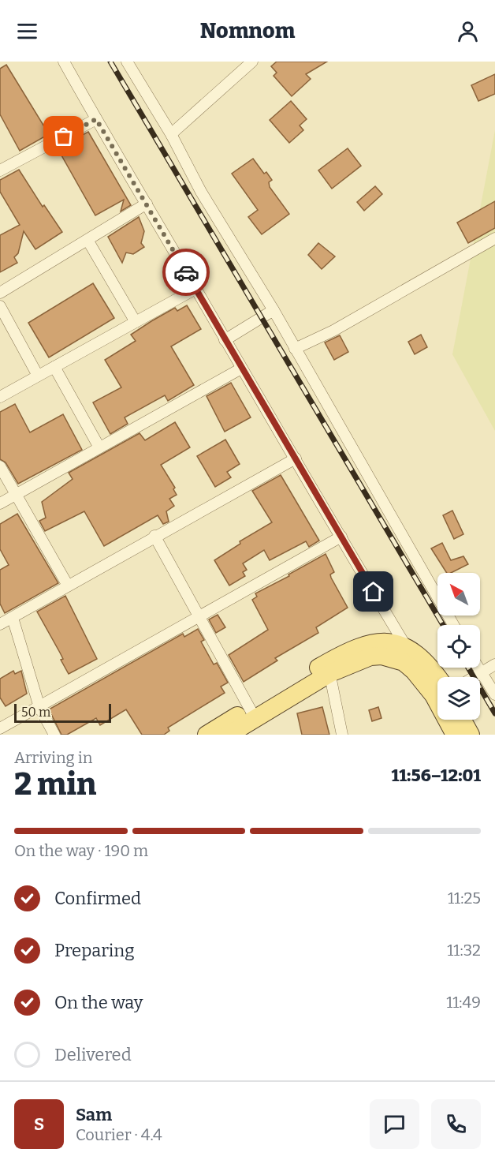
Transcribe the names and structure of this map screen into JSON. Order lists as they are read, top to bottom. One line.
{"scale_bar":"50 m","north":"top left","page":{"header":"Nomnom","scale":"50 m","heading":["2 min","Arriving in","11:56–12:01"],"panel":["Sam","Courier · 4.4"],"bar":"On the way · 190 m","list":[["Confirmed","11:25"],["Preparing","11:32"],["On the way","11:49"],"Delivered"],"round":"S"}}
